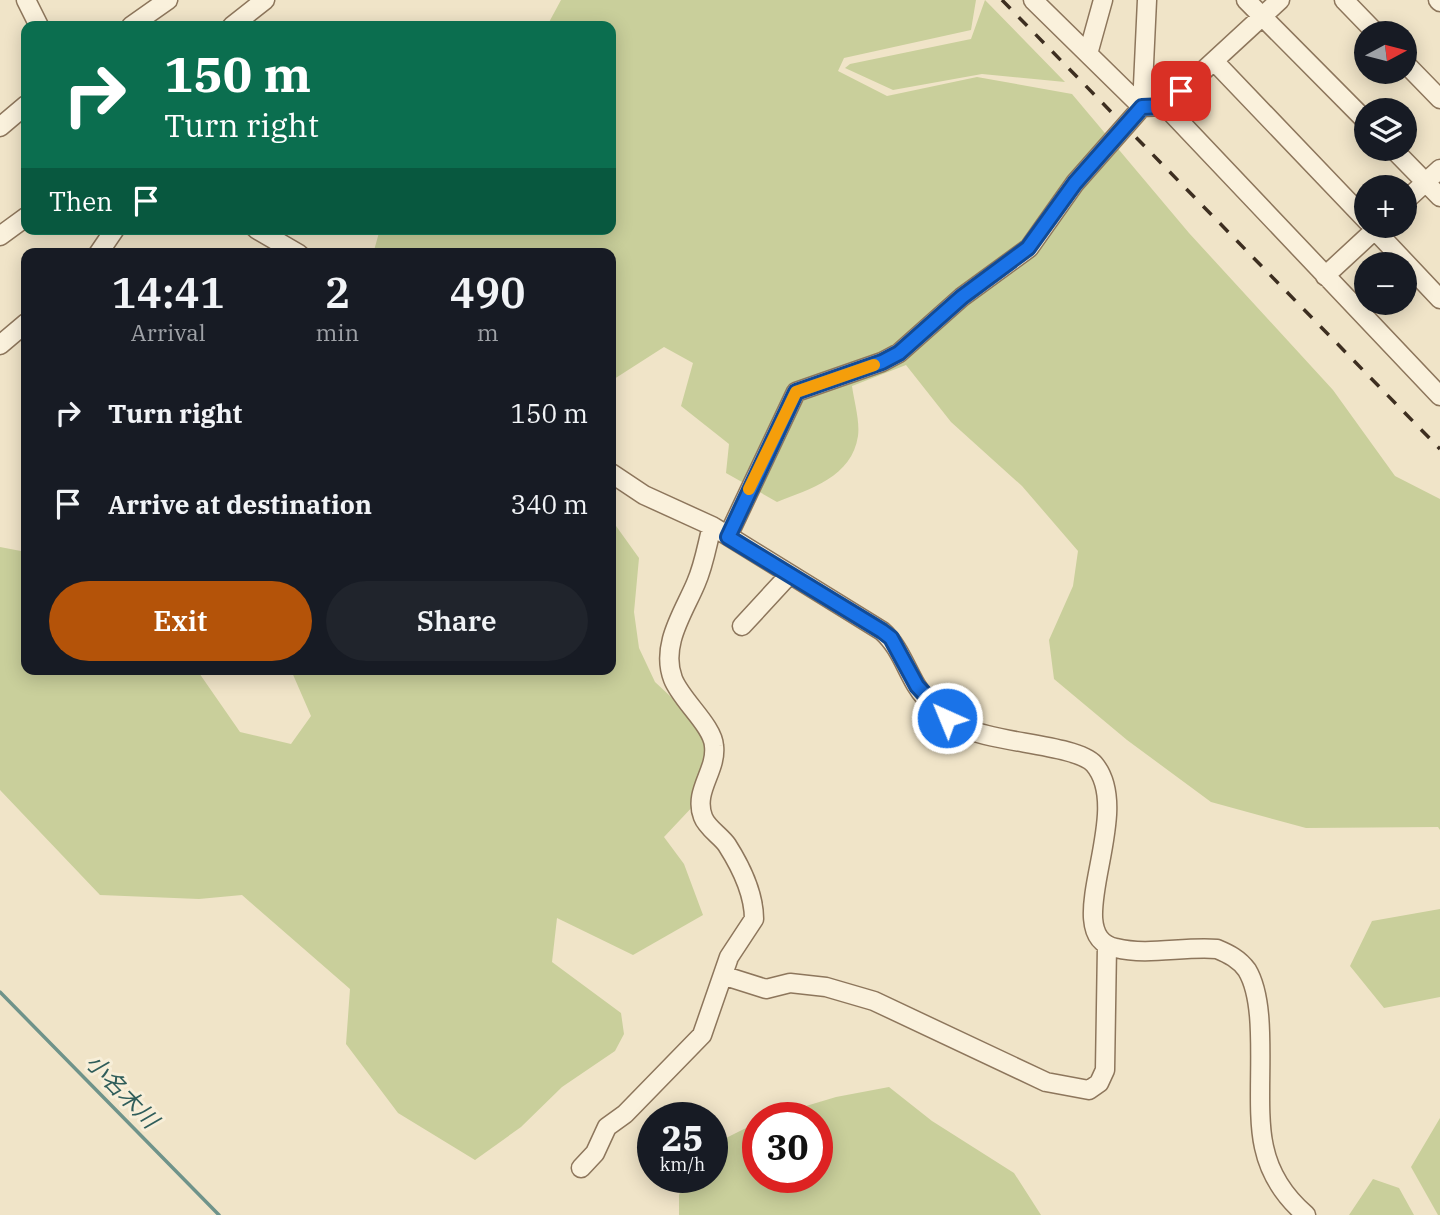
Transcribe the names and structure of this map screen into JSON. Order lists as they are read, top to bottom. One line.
{"water":["小名木川"],"north":"right","page":{"map_buttons":["+","−"],"turn":["150 m","Turn right"],"then":"Then","eta":["14:41","Arrival","2","min","490","m"],"list":[{"name":"Turn right","value":"150 m"},{"name":"Arrive at destination","value":"340 m"}],"buttons":["Exit","Share"],"speed":"25 km/h","limit":"30"}}
